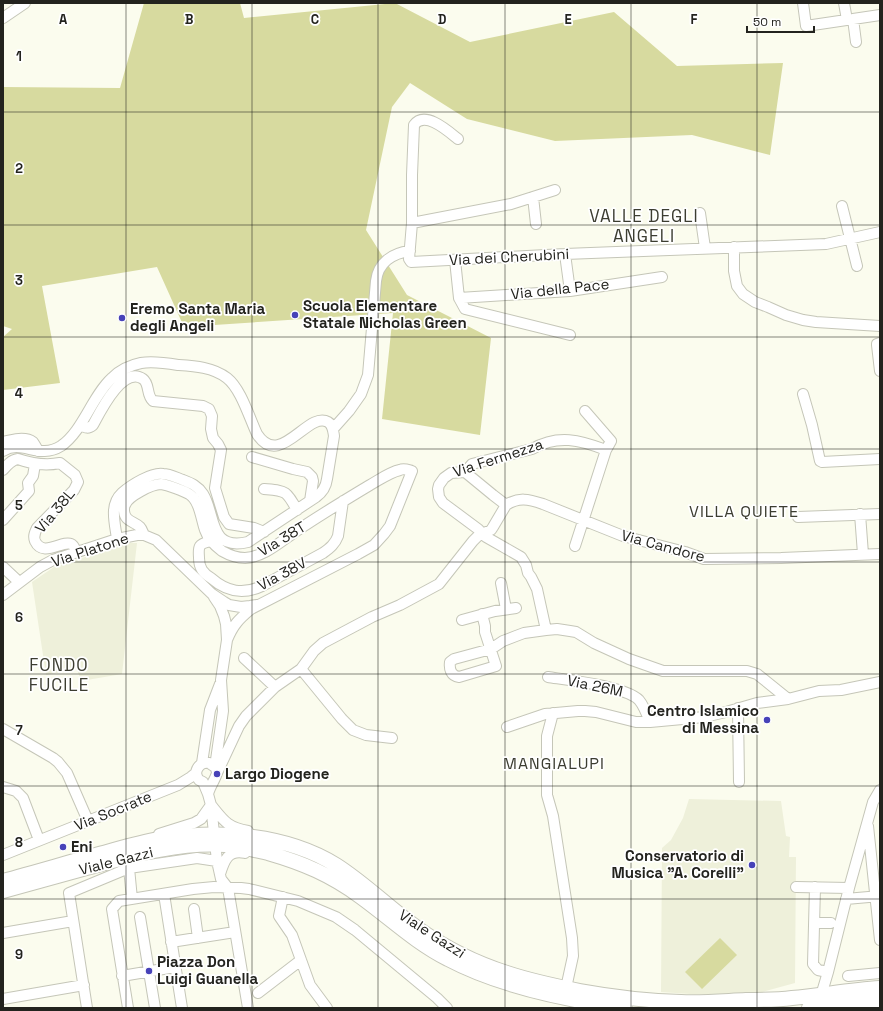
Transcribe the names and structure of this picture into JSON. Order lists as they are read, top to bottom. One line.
{"streets":{"main road":["Viale Gazzi"],"street":["Via dei Cherubini","Via della Pace","Via Fermezza","Via 38L","Via 38T","Via Candore","Via Platone","Via 38V","Via 26M","Via Socrate"]},"crossings":[["Via 38L","Via Platone"],["Via 38T","Via Platone"],["Via 38T","Via 38V"]],"districts":["VALLE DEGLI ANGELI","VILLA QUIETE","FONDO FUCILE","MANGIALUPI"],"places":["Scuola Elementare Statale Nicholas Green","Eremo Santa Maria degli Angeli","Centro Islamico di Messina","Largo Diogene","Eni","Conservatorio di Musica \"A. Corelli\"","Piazza Don Luigi Guanella"],"scale_bar":"50 m","grid":{"columns":["A","B","C","D","E","F"],"rows":["1","2","3","4","5","6","7","8","9"]}}
